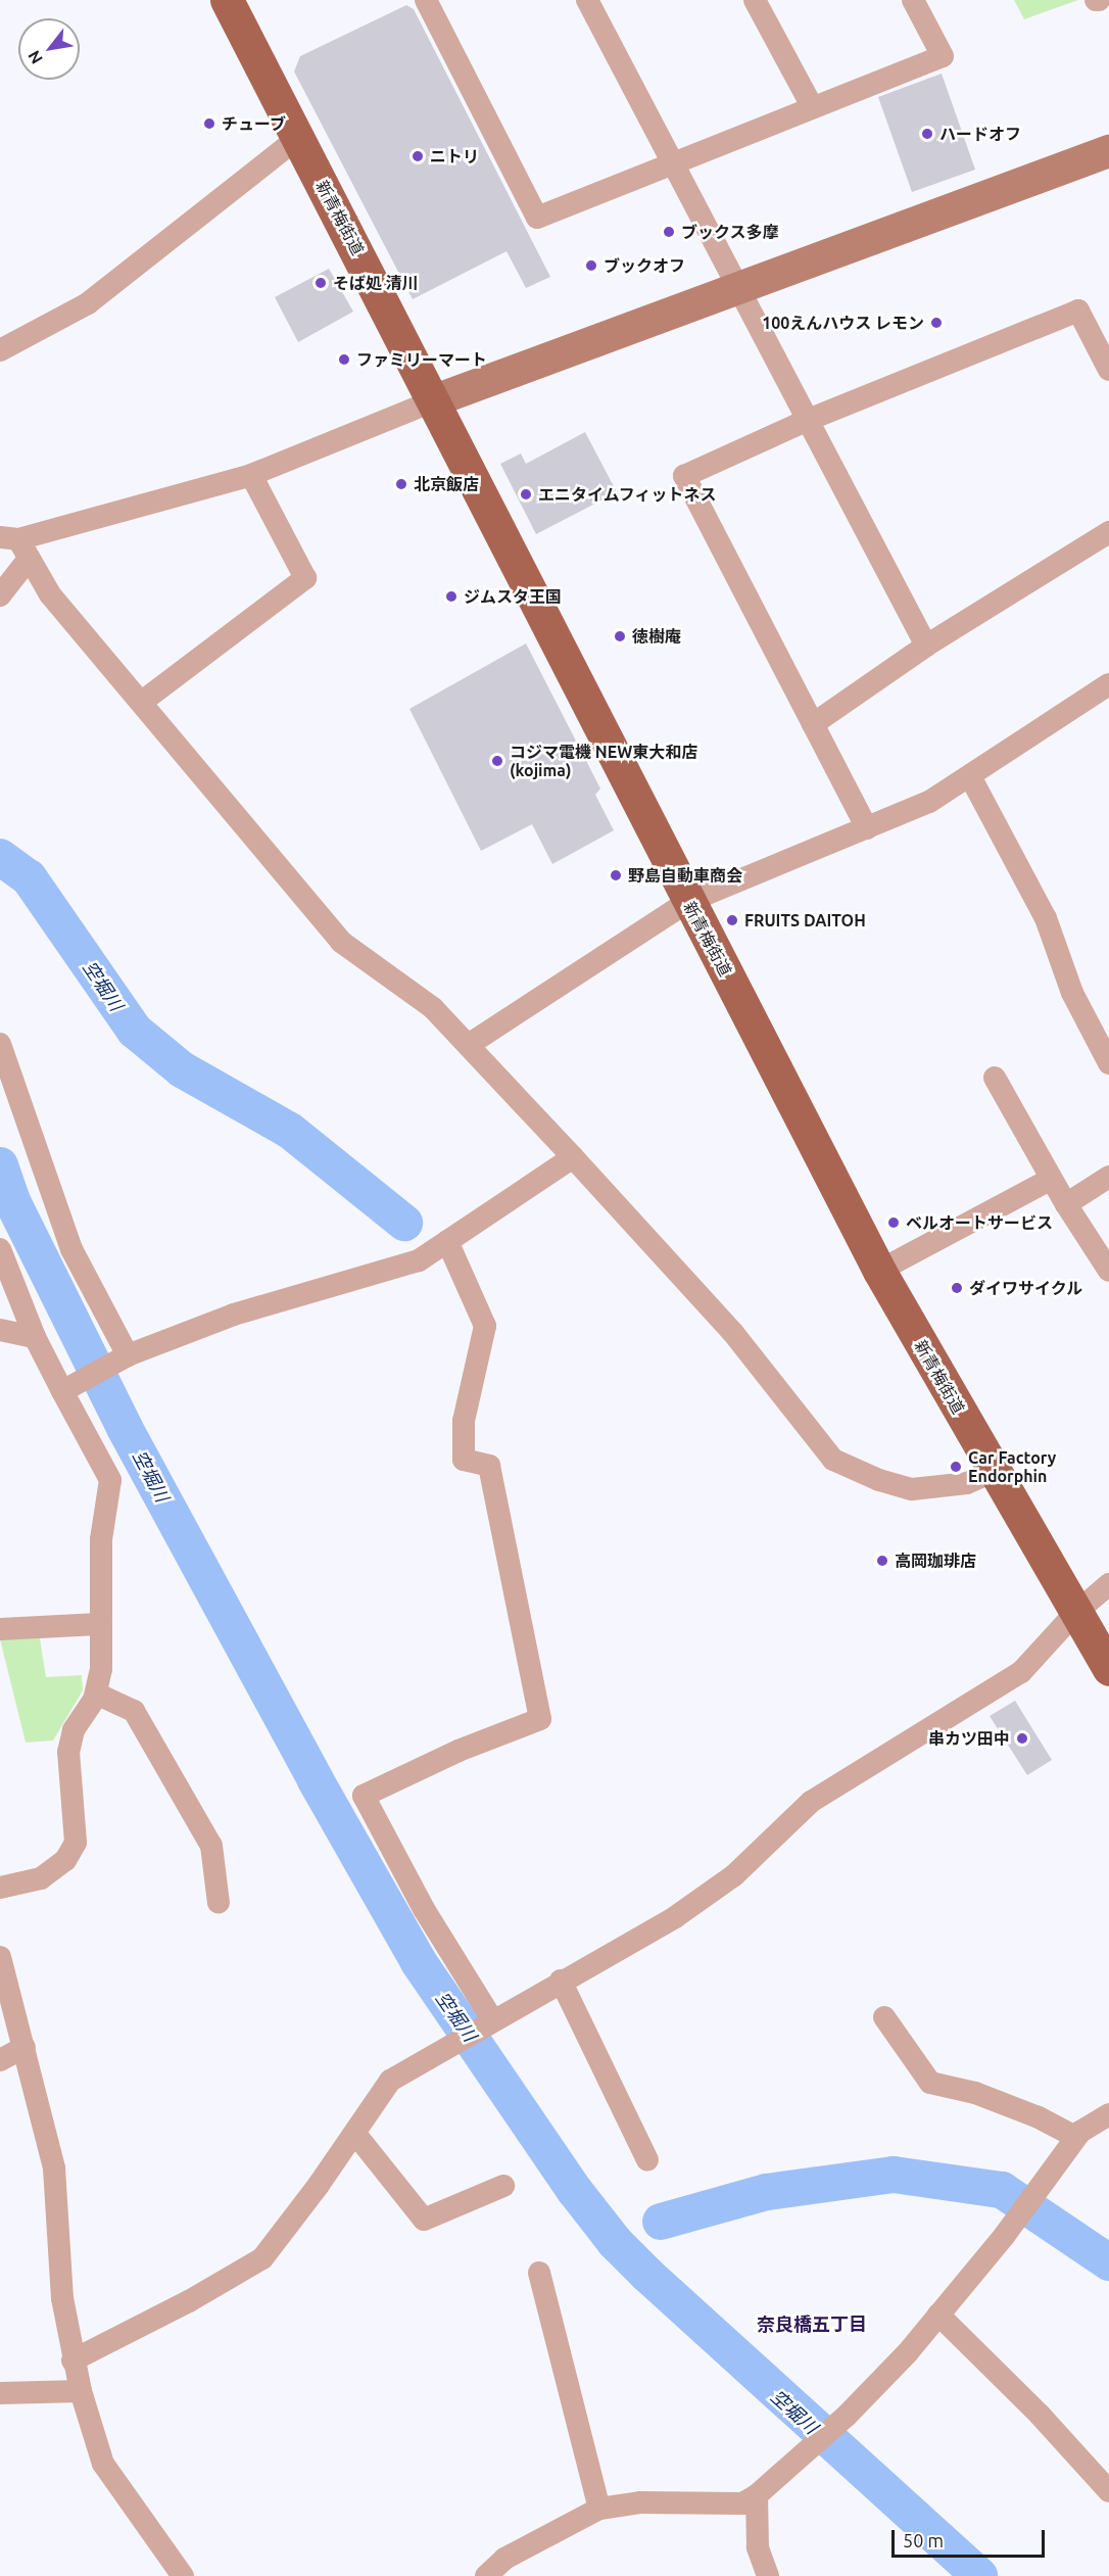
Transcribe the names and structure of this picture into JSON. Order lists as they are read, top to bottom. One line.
{"streets":{"main road":["新青梅街道"]},"districts":["奈良橋五丁目"],"water":["空堀川"],"places":["チューブ","ハードオフ","ニトリ","ブックス多摩","ブックオフ","そば処 清川","100えんハウス レモン","ファミリーマート","北京飯店","エニタイムフィットネス","ジムスタ王国","徳樹庵","コジマ電機 NEW東大和店 (kojima)","野島自動車商会","FRUITS DAITOH","ベルオートサービス","ダイワサイクル","Car Factory Endorphin","高岡珈琲店","串カツ田中"],"scale_bar":"50 m","north":"bottom left"}
